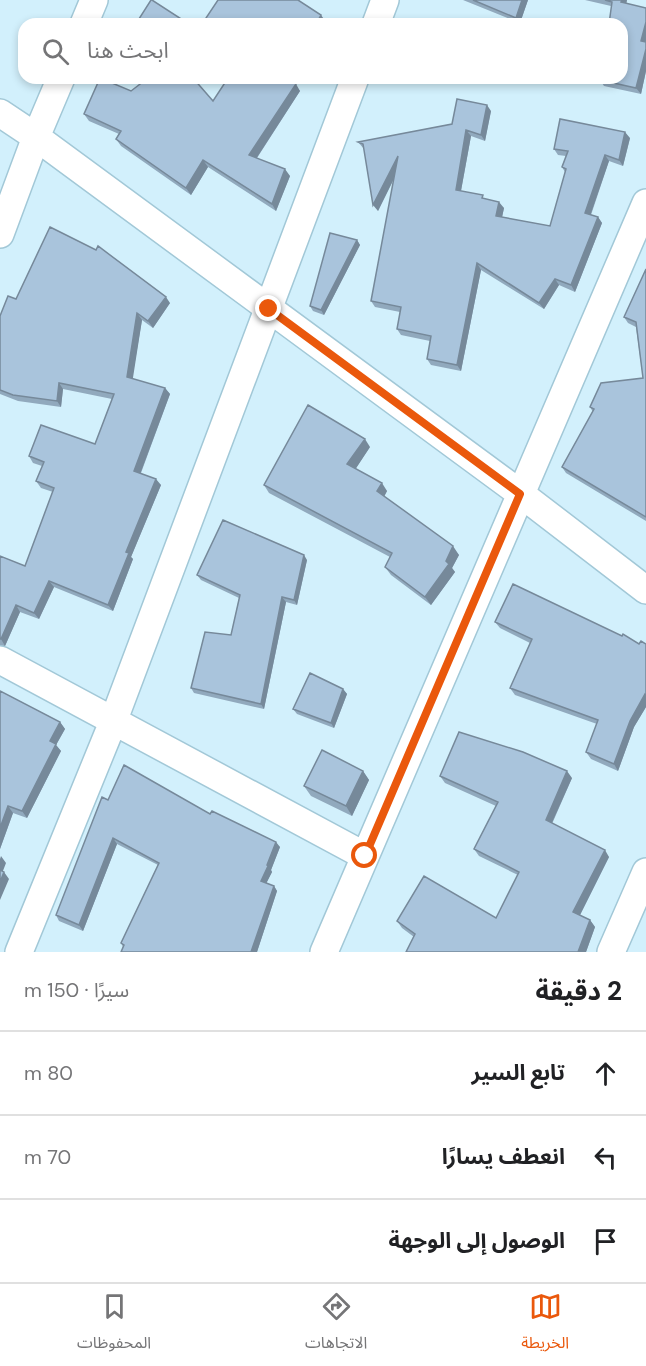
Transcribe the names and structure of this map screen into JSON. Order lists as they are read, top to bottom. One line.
{"page":{"search":"ابحث هنا","heading":["2 دقيقة","سيرًا · 150 m"],"list":[["تابع السير","80 m"],["انعطف يسارًا","70 m"],"الوصول إلى الوجهة"],"nav":["الخريطة","الاتجاهات","المحفوظات"]}}
